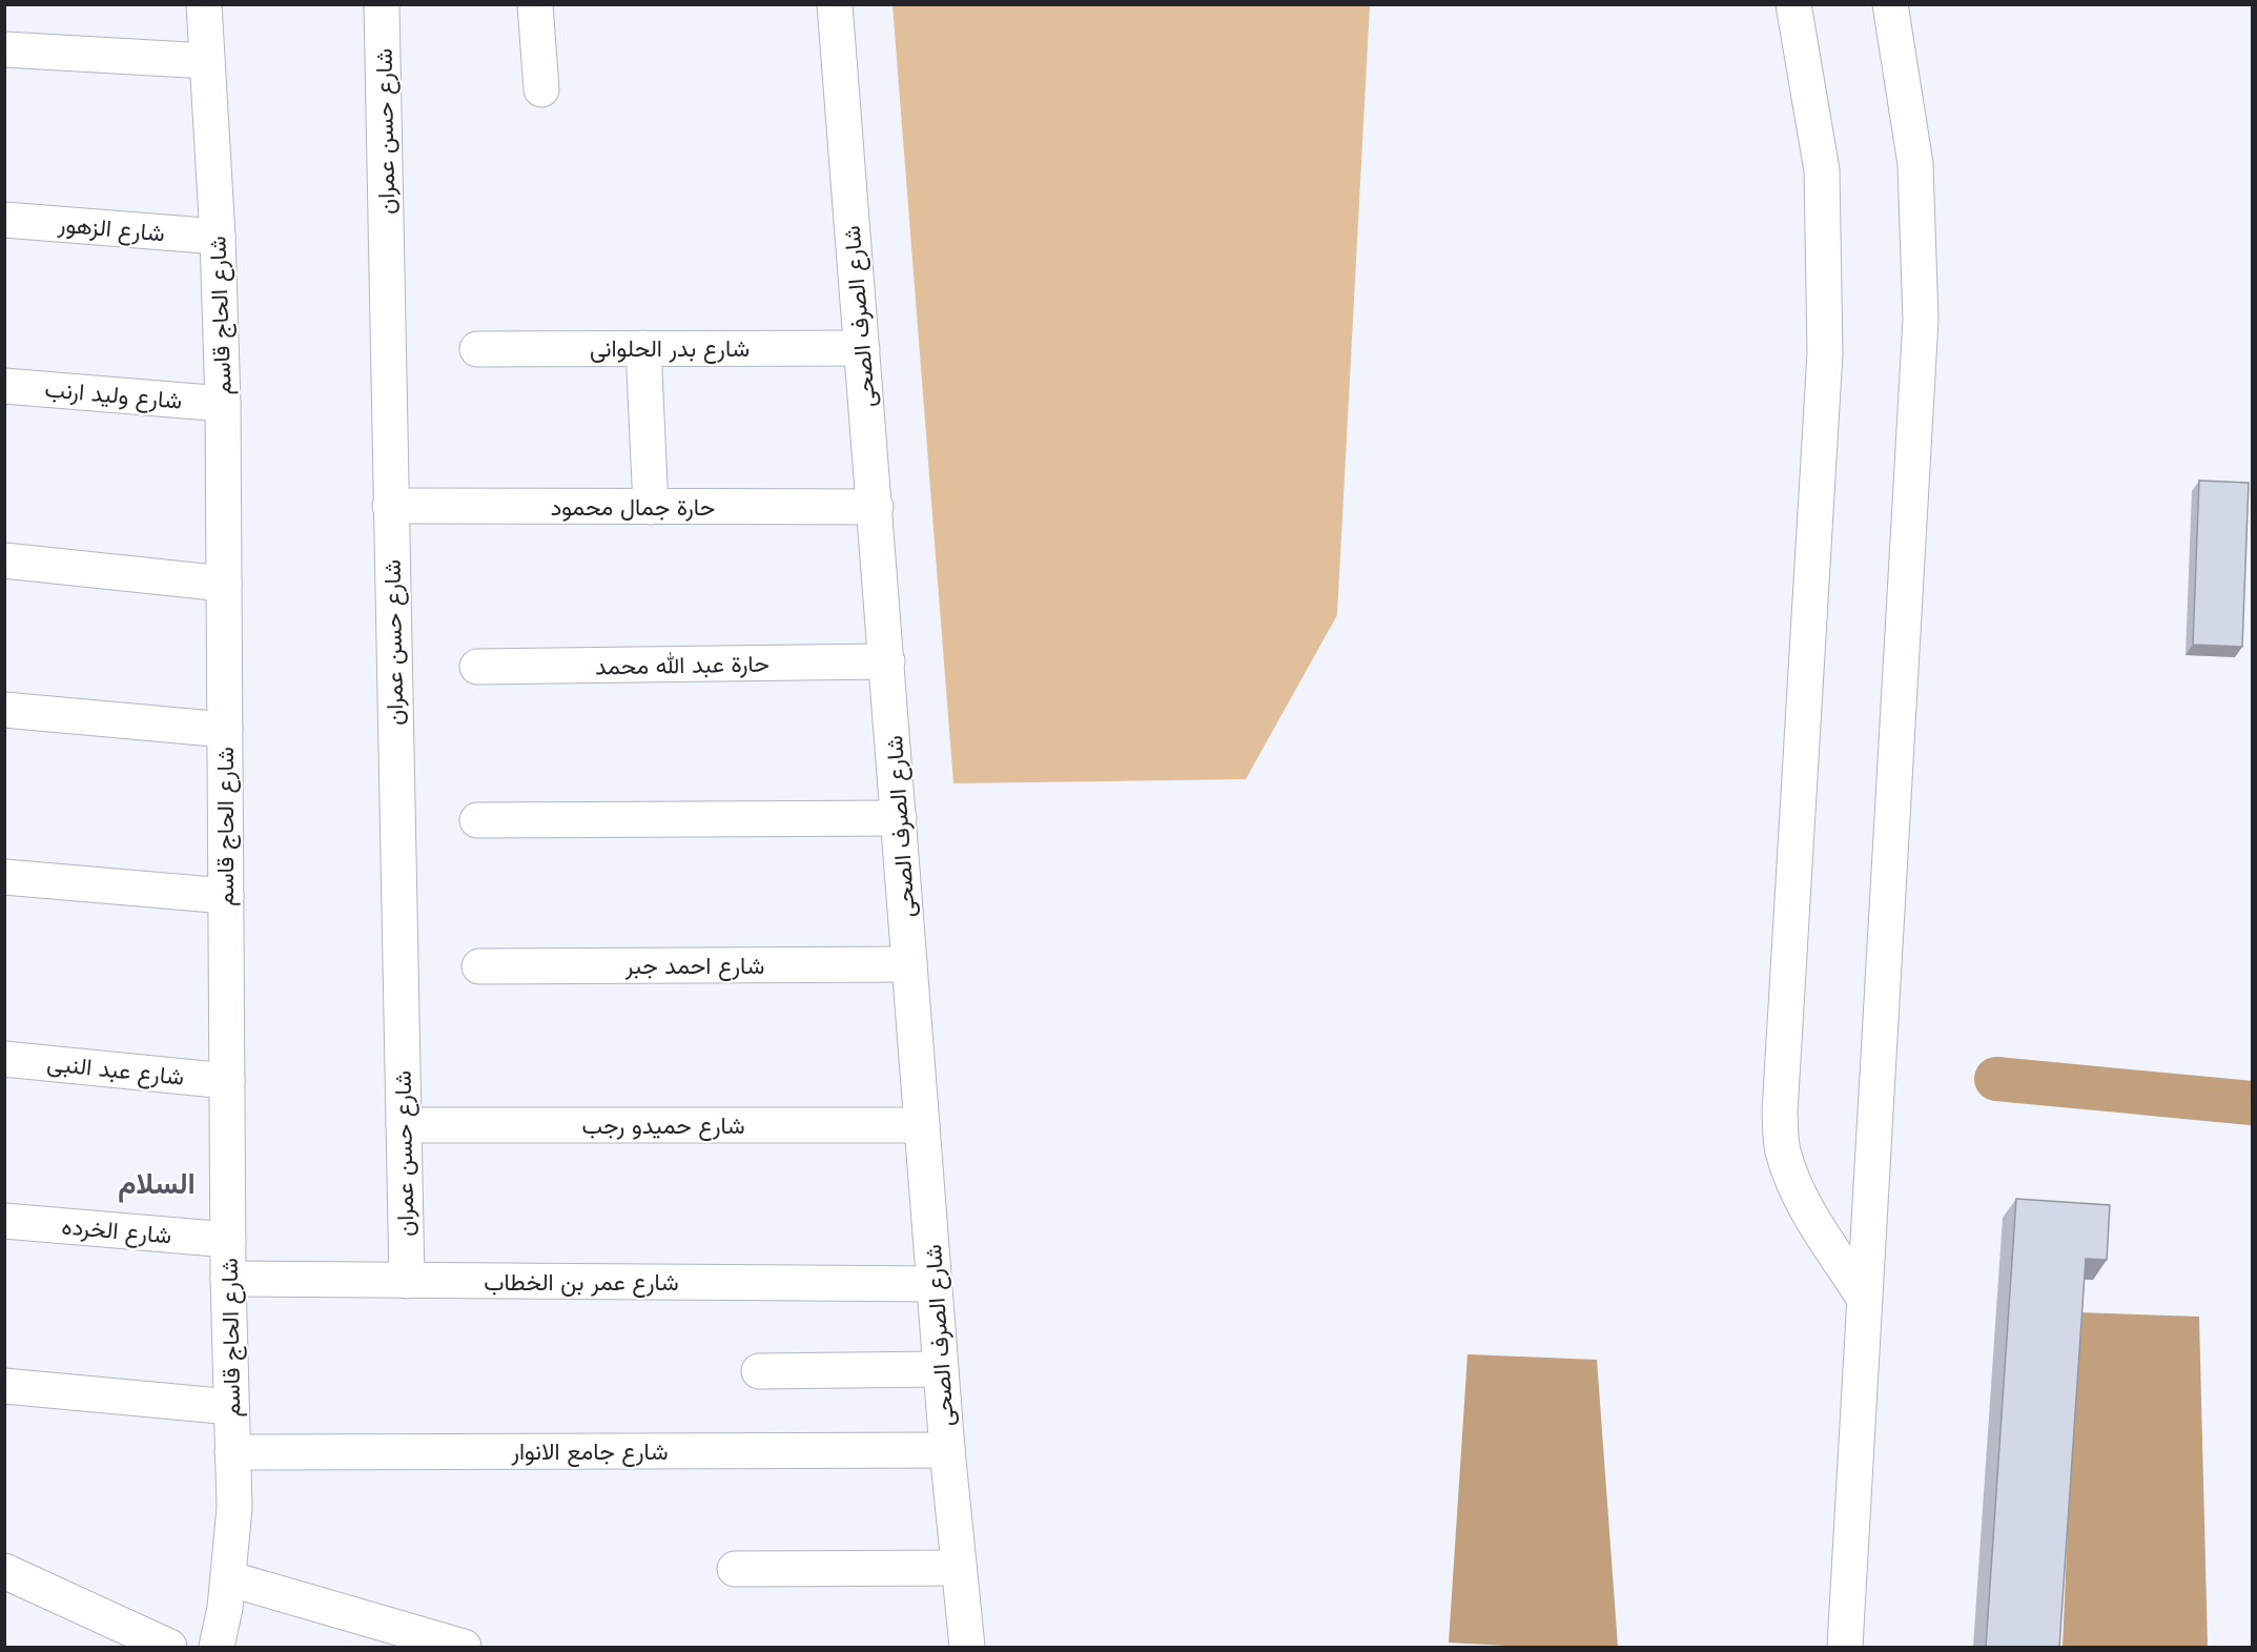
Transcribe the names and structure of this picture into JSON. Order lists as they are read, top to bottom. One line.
{"streets":{"street":["شارع حسن عمران","شارع الزهور","شارع الحاج قاسم","شارع الصرف الصحى","شارع بدر الحلوانى","شارع وليد ارنب","حارة جمال محمود","حارة عبد الله محمد","شارع احمد جبر","شارع عبد النبى","شارع حميدو رجب","شارع الخرده","شارع عمر بن الخطاب","شارع جامع الانوار"]},"crossings":[["شارع حسن عمران","حارة جمال محمود"],["شارع حسن عمران","شارع حميدو رجب"],["شارع حسن عمران","شارع عمر بن الخطاب"],["شارع الزهور","شارع الحاج قاسم"],["شارع الحاج قاسم","شارع وليد ارنب"],["شارع الحاج قاسم","شارع عبد النبى"],["شارع الحاج قاسم","شارع الخرده"],["شارع الحاج قاسم","شارع عمر بن الخطاب"],["شارع الحاج قاسم","شارع جامع الانوار"],["شارع الصرف الصحى","شارع بدر الحلوانى"],["شارع الصرف الصحى","حارة جمال محمود"],["شارع الصرف الصحى","حارة عبد الله محمد"],["شارع الصرف الصحى","شارع احمد جبر"],["شارع الصرف الصحى","شارع حميدو رجب"],["شارع الصرف الصحى","شارع عمر بن الخطاب"],["شارع الصرف الصحى","شارع جامع الانوار"]],"districts":["السلام"]}
